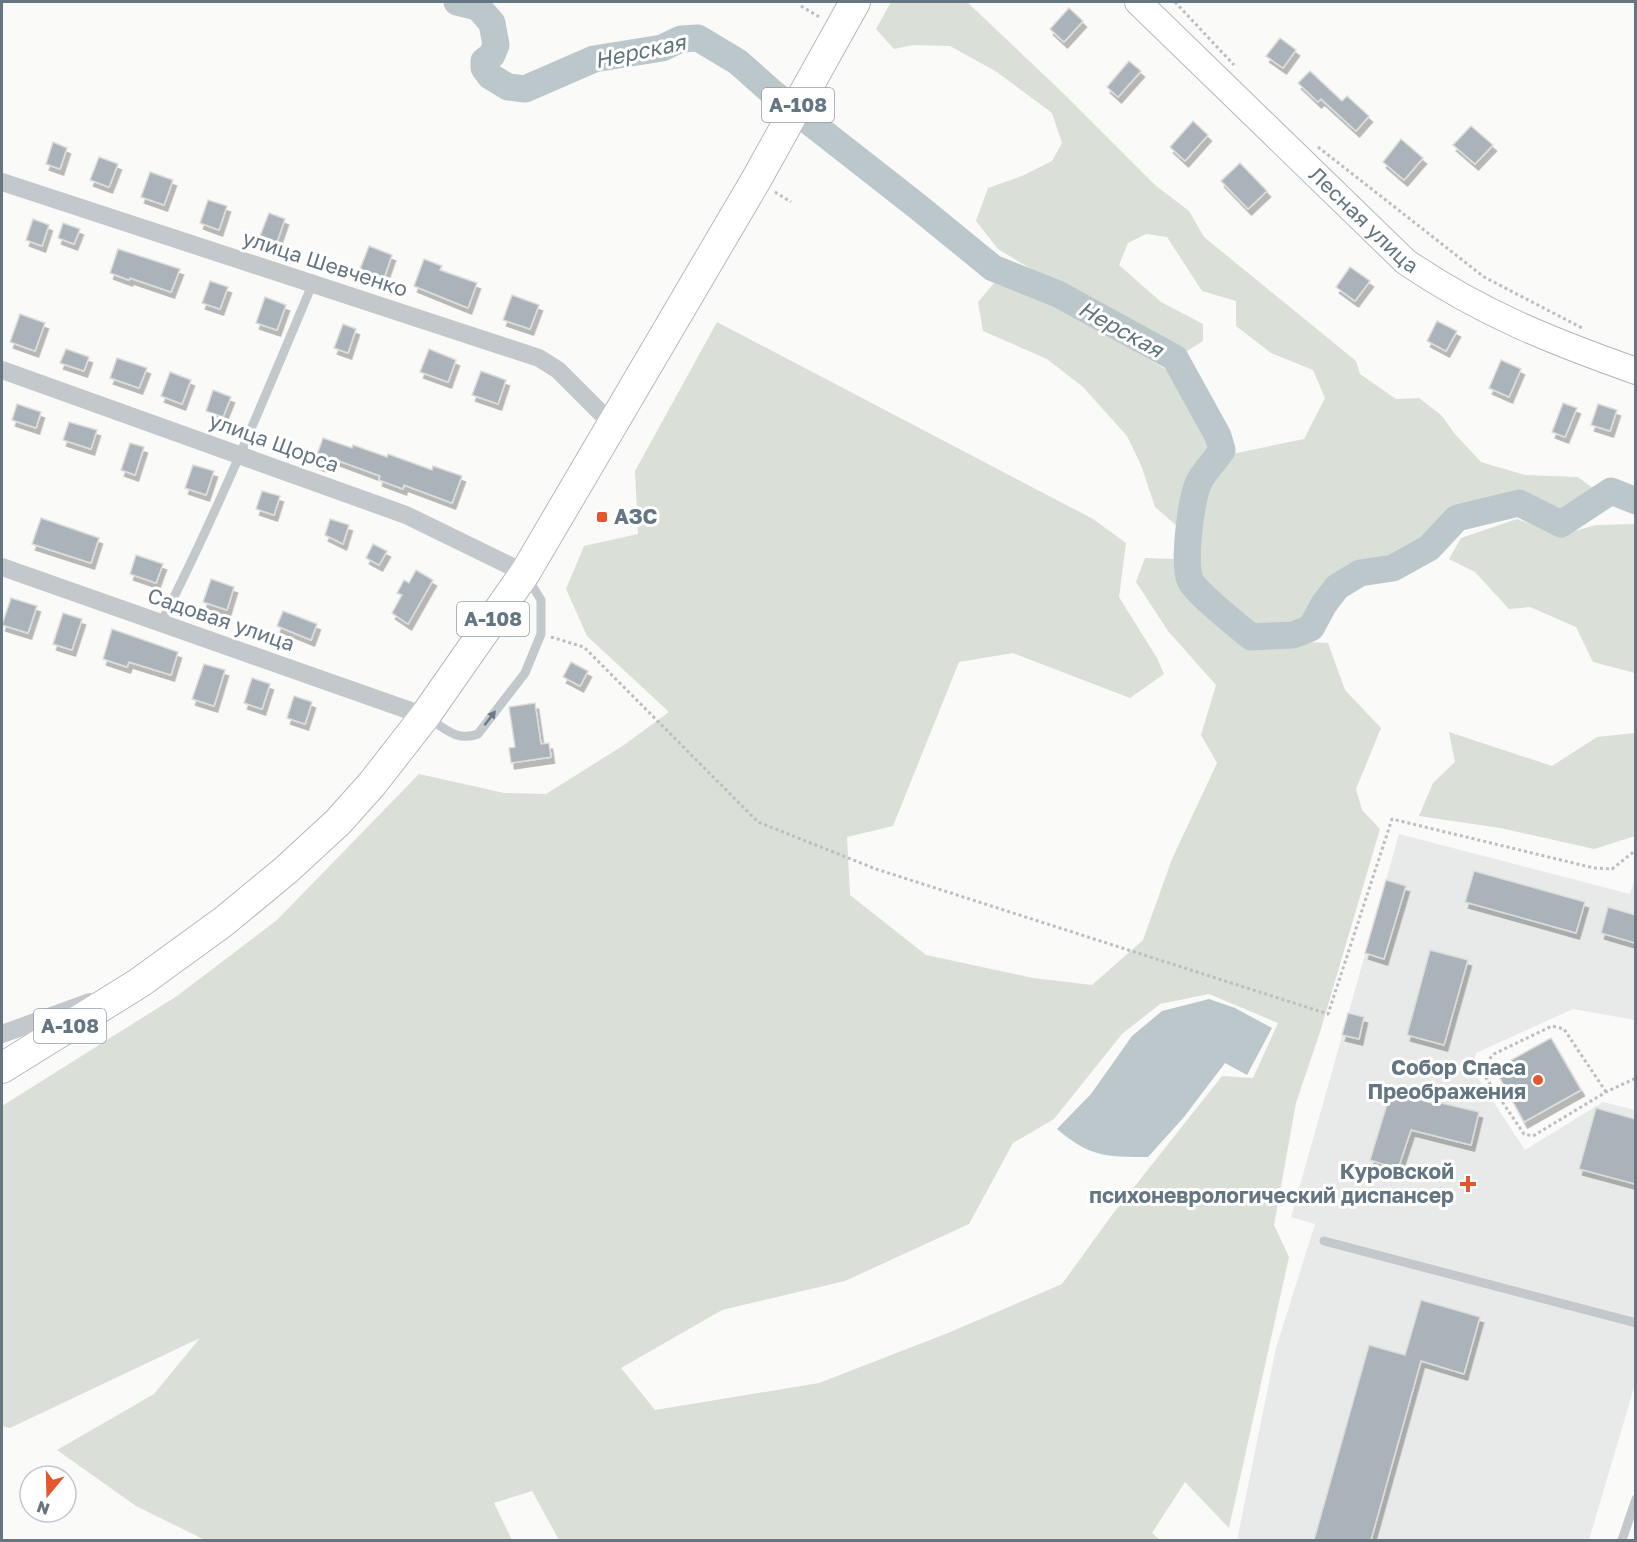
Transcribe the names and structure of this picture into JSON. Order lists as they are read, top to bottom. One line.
{"streets":{"highway":["А-108"],"main road":["Лесная улица"],"street":["улица Шевченко","улица Щорса","Садовая улица"]},"crossings":[["А-108","улица Шевченко"],["А-108","улица Щорса"],["А-108","Садовая улица"]],"water":["Нерская"],"places":{"transit":["АЗС"],"other":["Собор Спаса Преображения"],"health":["Куровской психоневрологический диспансер"]},"north":"bottom"}
